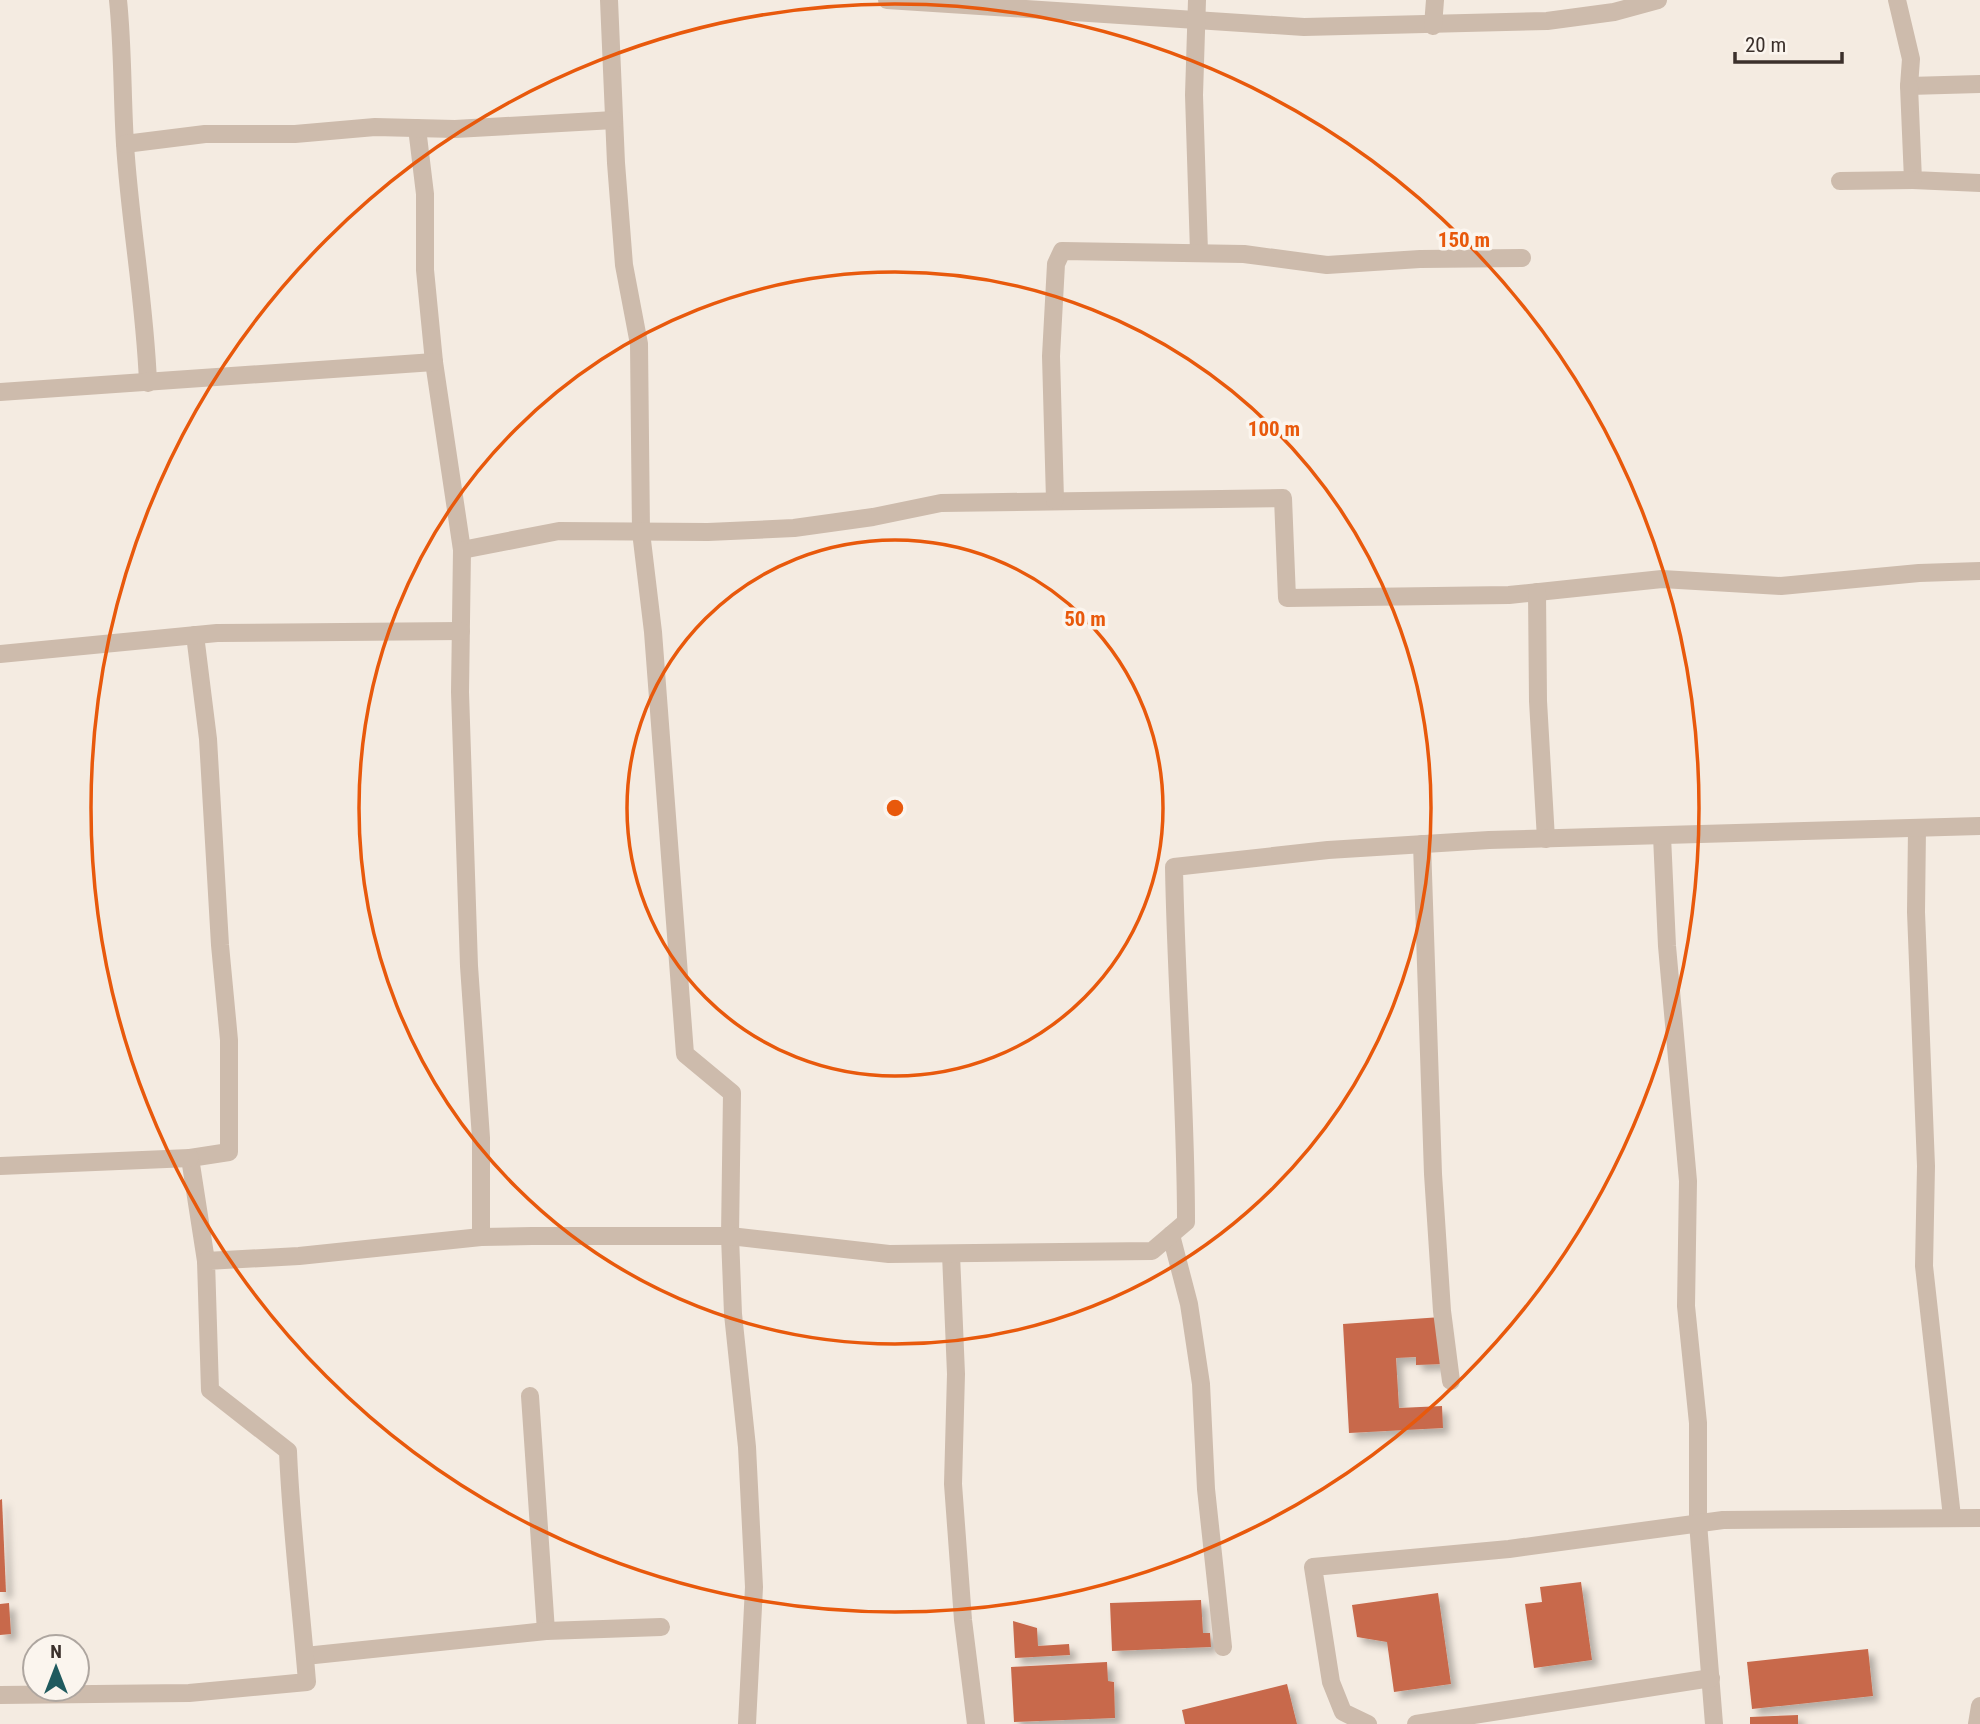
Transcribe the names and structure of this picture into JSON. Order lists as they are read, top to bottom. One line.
{"scale_bar":"20 m","north":"top","rings":["150 m","100 m","50 m"]}
